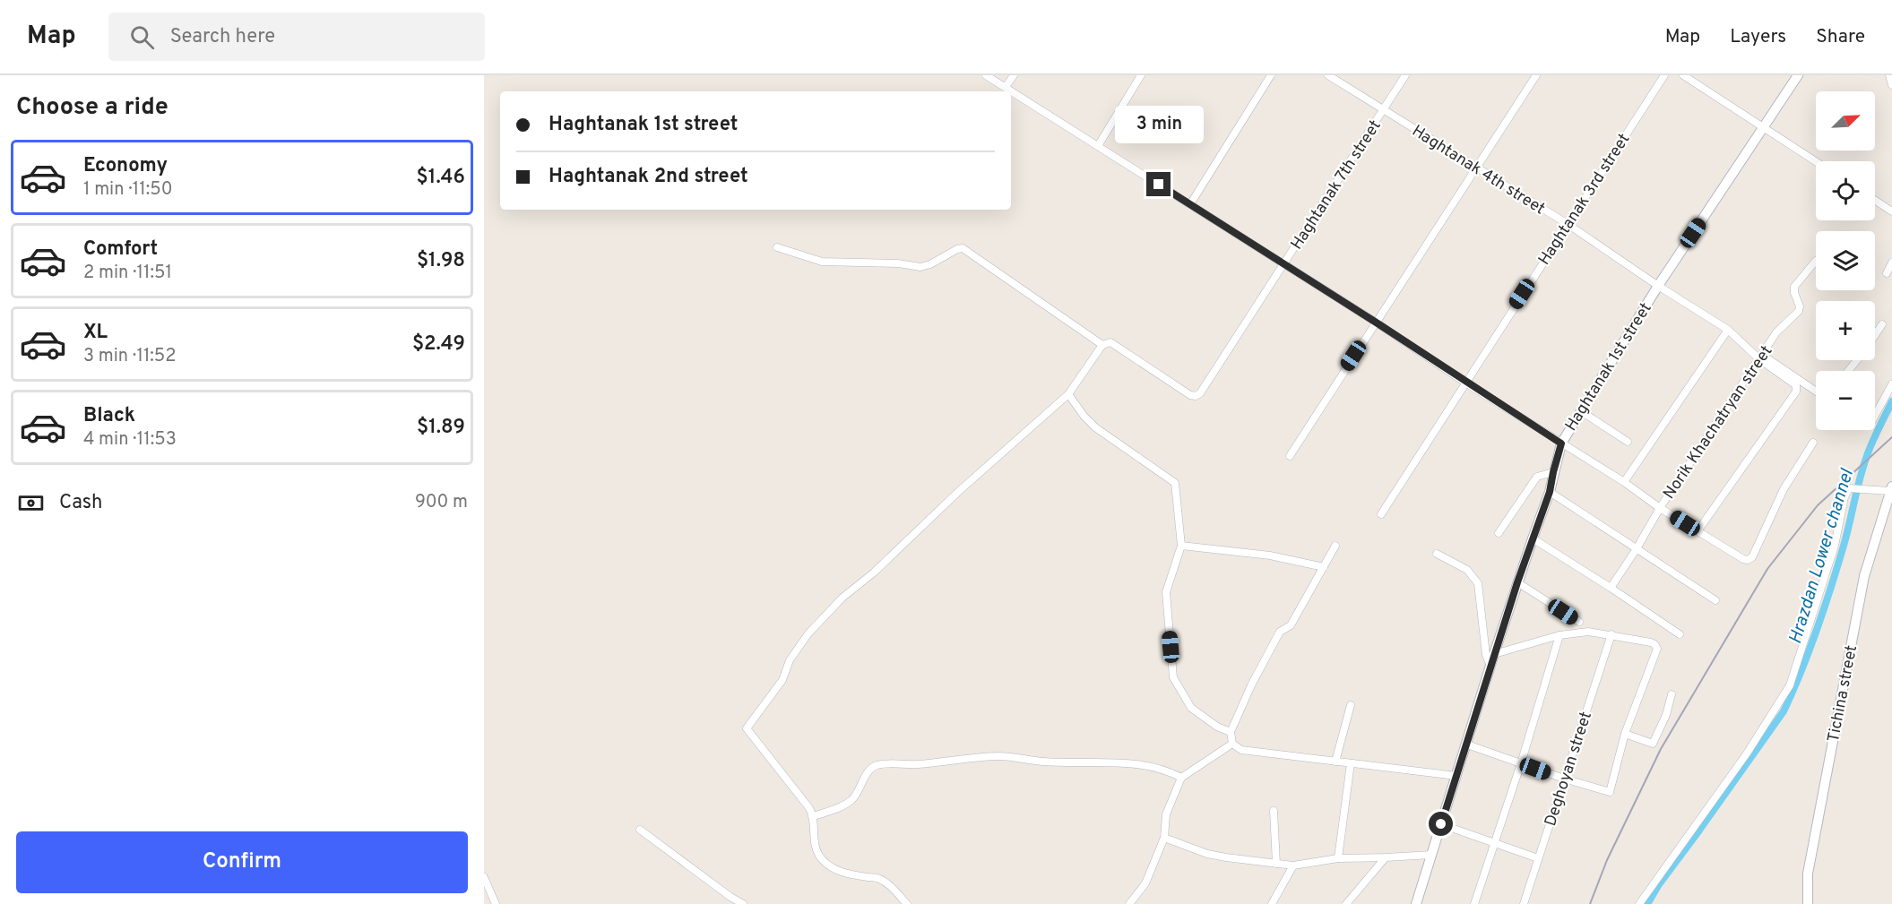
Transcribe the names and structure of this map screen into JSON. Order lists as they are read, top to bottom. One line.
{"streets":{"main road":["Haghtanak 1st street","Tichina street"],"street":["Haghtanak 4th street","Haghtanak 7th street","Haghtanak 3rd street","Norik Khachatryan street","Deghoyan street"]},"crossings":[["Haghtanak 4th street","Haghtanak 7th street"],["Haghtanak 4th street","Haghtanak 3rd street"],["Haghtanak 4th street","Haghtanak 1st street"],["Haghtanak 4th street","Norik Khachatryan street"]],"water":["Hrazdan Lower channel"],"north":"top right","page":{"header":"Map","search":"Search here","nav":["Map","Layers","Share"],"heading":"Choose a ride","map_buttons":["+","−"],"banner":["Haghtanak 1st street","Haghtanak 2nd street"],"bubble":"3 min","list":[{"name":"Economy","note":"1 min · 11:50","value":"$1.46"},{"name":"Comfort","note":"2 min · 11:51","value":"$1.98"},{"name":"XL","note":"3 min · 11:52","value":"$2.49"},{"name":"Black","note":"4 min · 11:53","value":"$1.89"}],"pay":["Cash","900 m"],"buttons":"Confirm"}}
